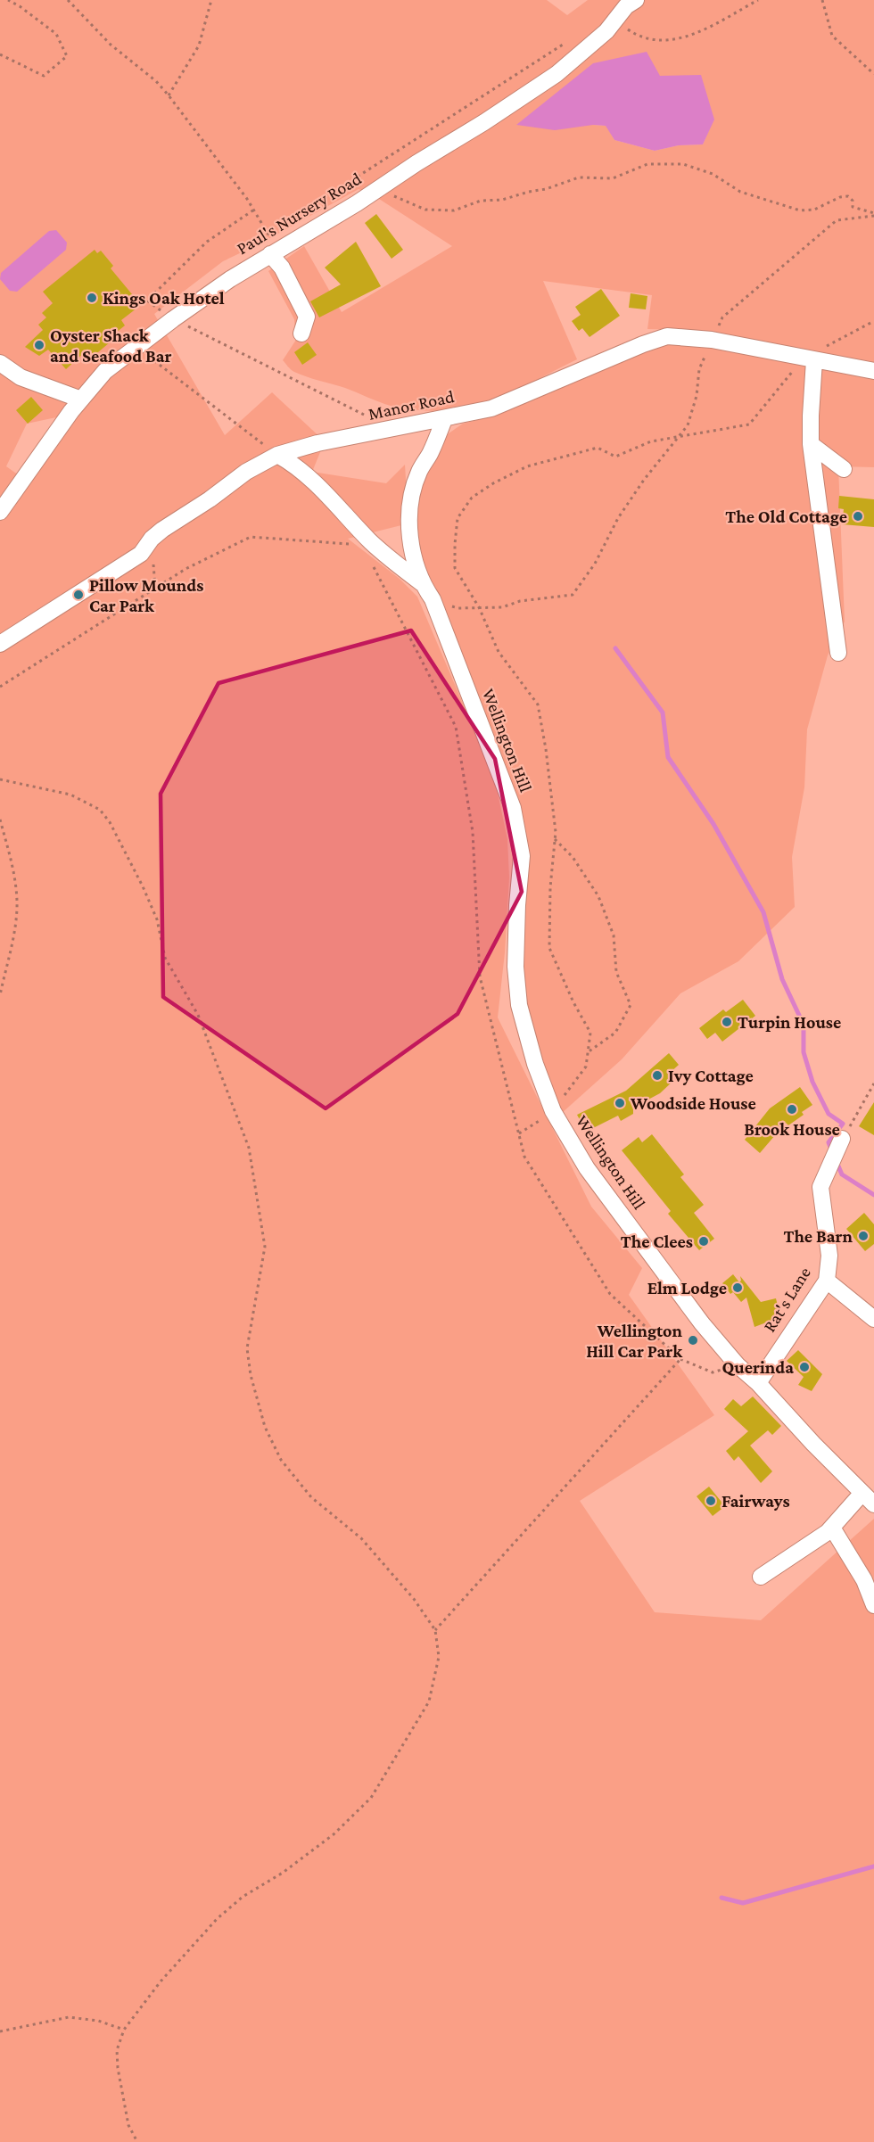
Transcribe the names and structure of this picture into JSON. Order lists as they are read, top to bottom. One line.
{"streets":{"street":["Paul's Nursery Road","Manor Road","Wellington Hill","Rat's Lane"]},"crossings":[["Manor Road","Wellington Hill"],["Wellington Hill","Rat's Lane"]],"places":["Kings Oak Hotel","Oyster Shack and Seafood Bar","The Old Cottage","Pillow Mounds Car Park","Turpin House","Ivy Cottage","Woodside House","Brook House","The Barn","The Clees","Elm Lodge","Wellington Hill Car Park","Querinda","Fairways"]}
